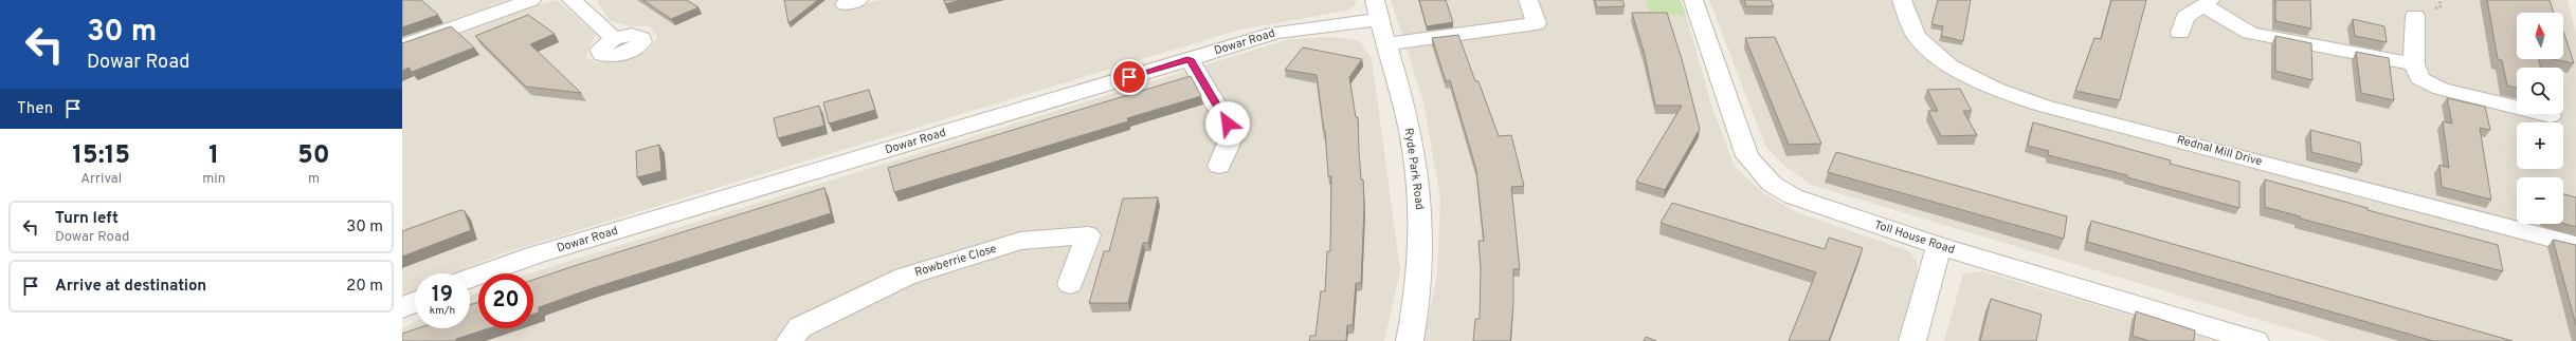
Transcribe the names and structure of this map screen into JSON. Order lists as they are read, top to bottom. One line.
{"streets":{"street":["Dowar Road","Rednal Mill Drive","Ryde Park Road","Toll House Road","Rowberrie Close"]},"crossings":[["Dowar Road","Ryde Park Road"]],"north":"top","page":{"turn":["30 m","Dowar Road"],"map_buttons":["+","−"],"then":"Then","eta":["15:15","Arrival","1","min","50","m"],"list":[{"name":"Turn left","note":"Dowar Road","value":"30 m"},{"name":"Arrive at destination","value":"20 m"}],"speed":"19 km/h","limit":"20"}}
